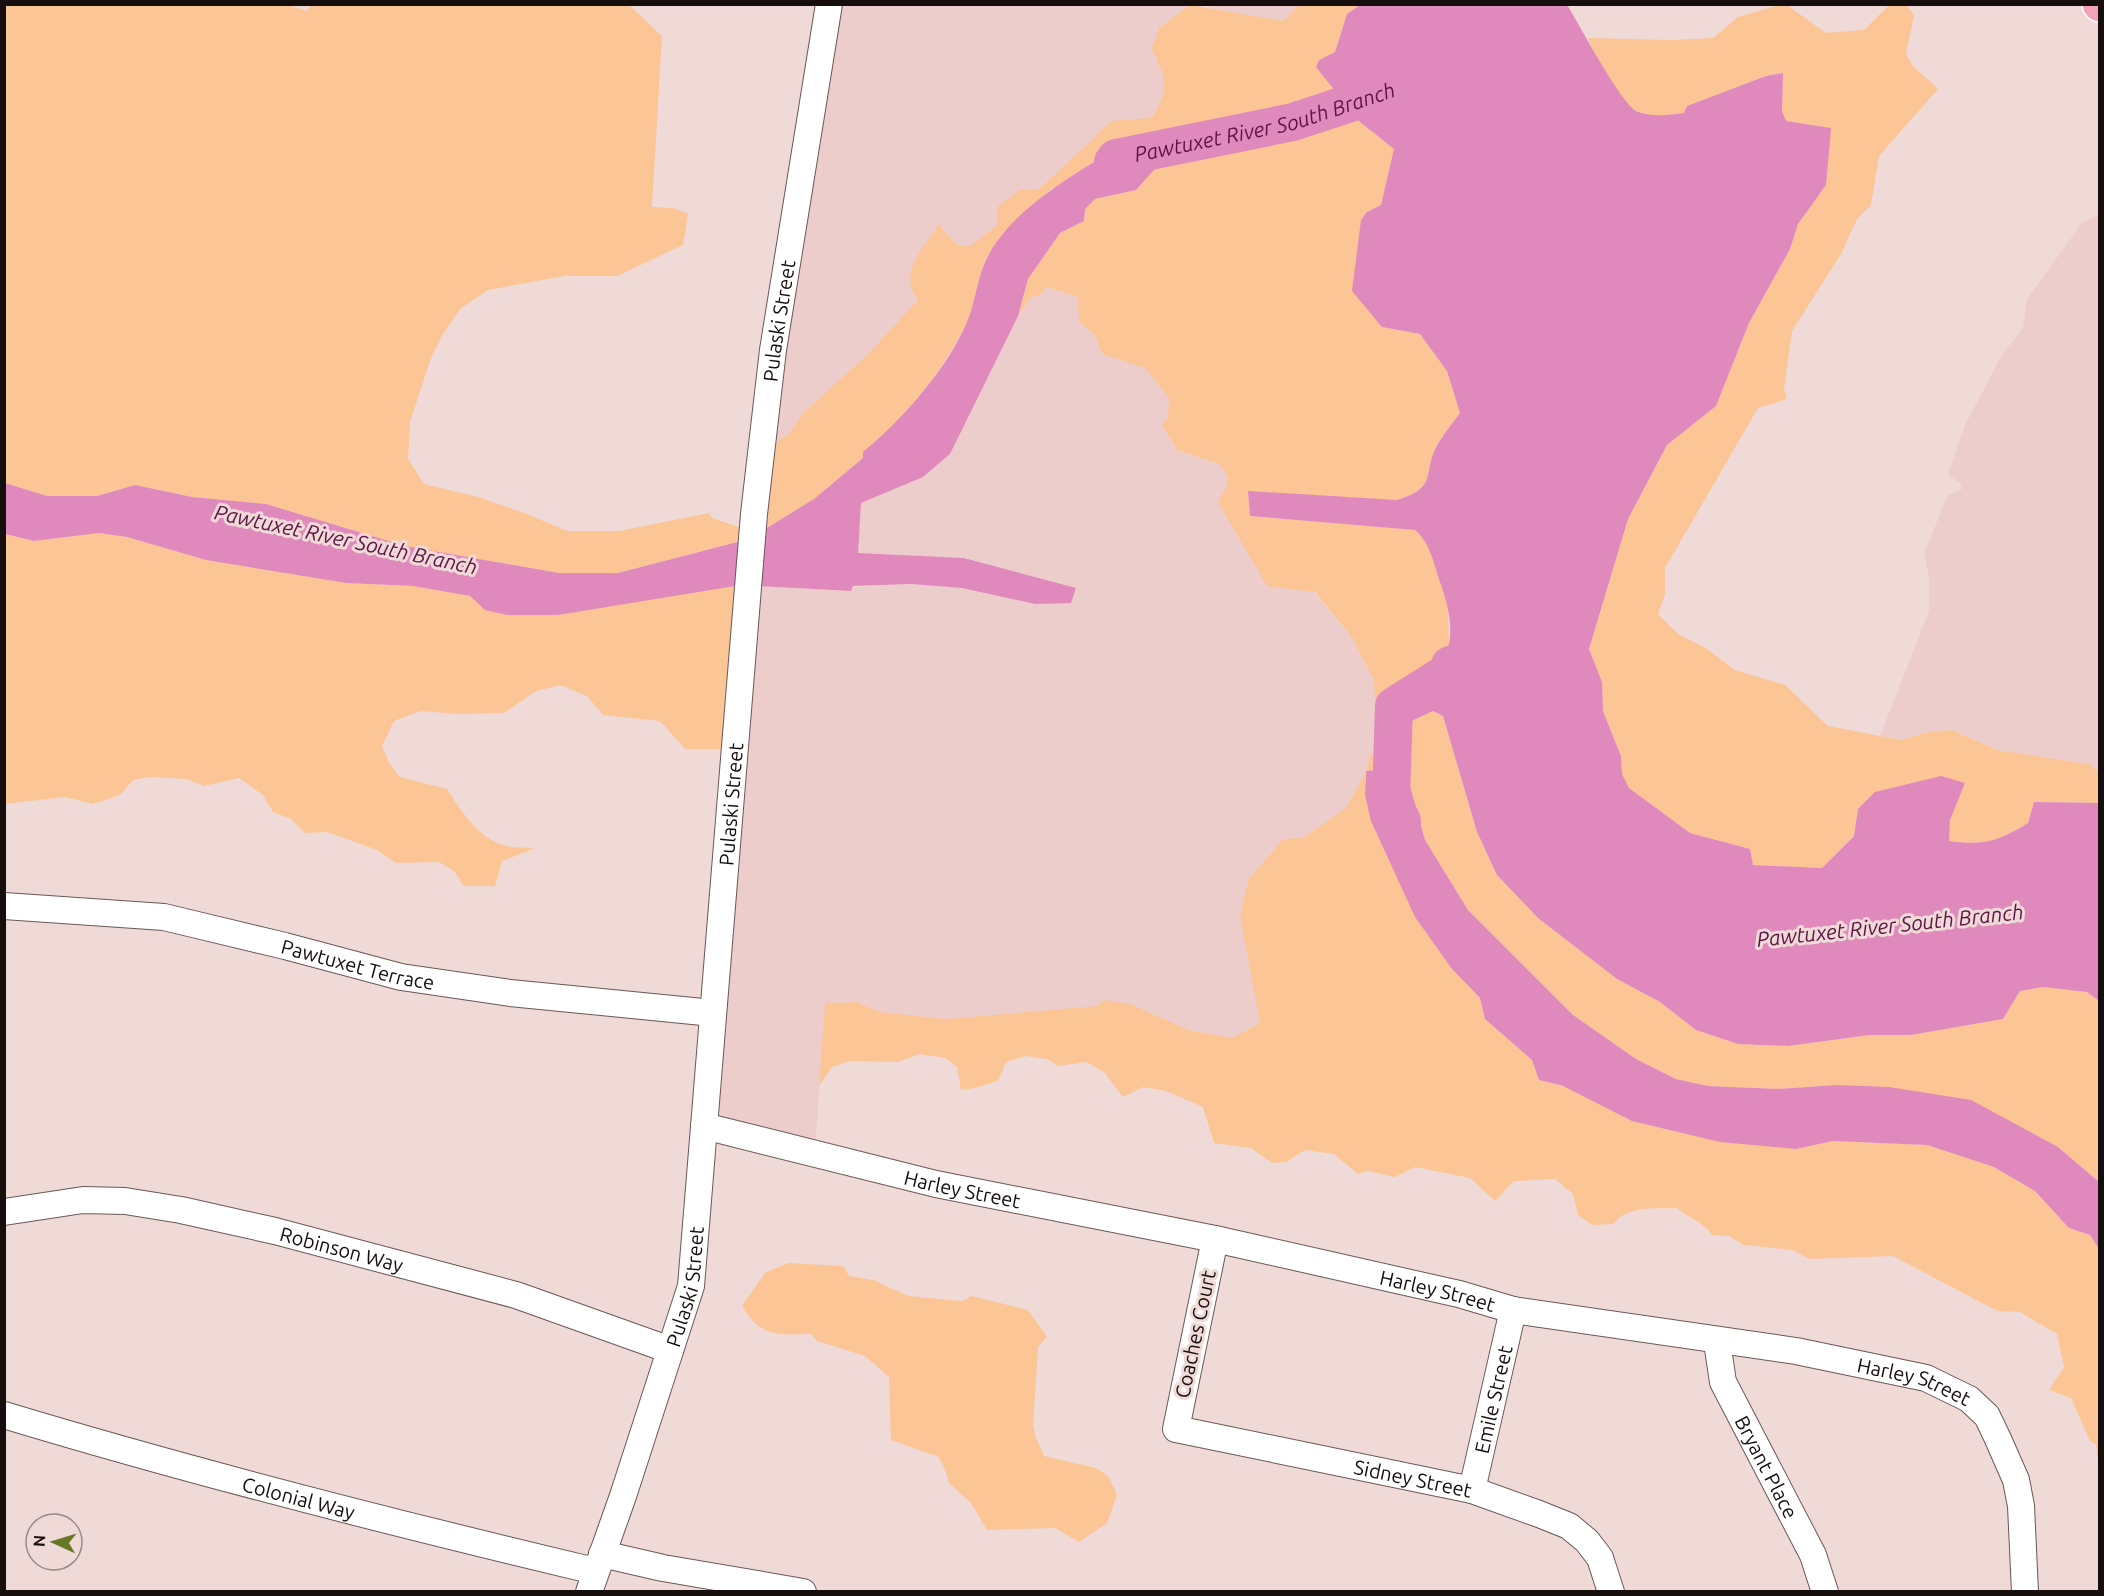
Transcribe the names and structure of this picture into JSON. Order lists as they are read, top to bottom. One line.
{"streets":{"street":["Pulaski Street","Pawtuxet Terrace","Harley Street","Robinson Way","Coaches Court","Emile Street","Bryant Place","Sidney Street","Colonial Way"]},"crossings":[["Pulaski Street","Pawtuxet Terrace"],["Pulaski Street","Harley Street"],["Pulaski Street","Robinson Way"],["Pulaski Street","Colonial Way"],["Harley Street","Coaches Court"],["Harley Street","Emile Street"],["Harley Street","Bryant Place"],["Coaches Court","Sidney Street"],["Emile Street","Sidney Street"]],"water":["Pawtuxet River South Branch"],"north":"left"}
